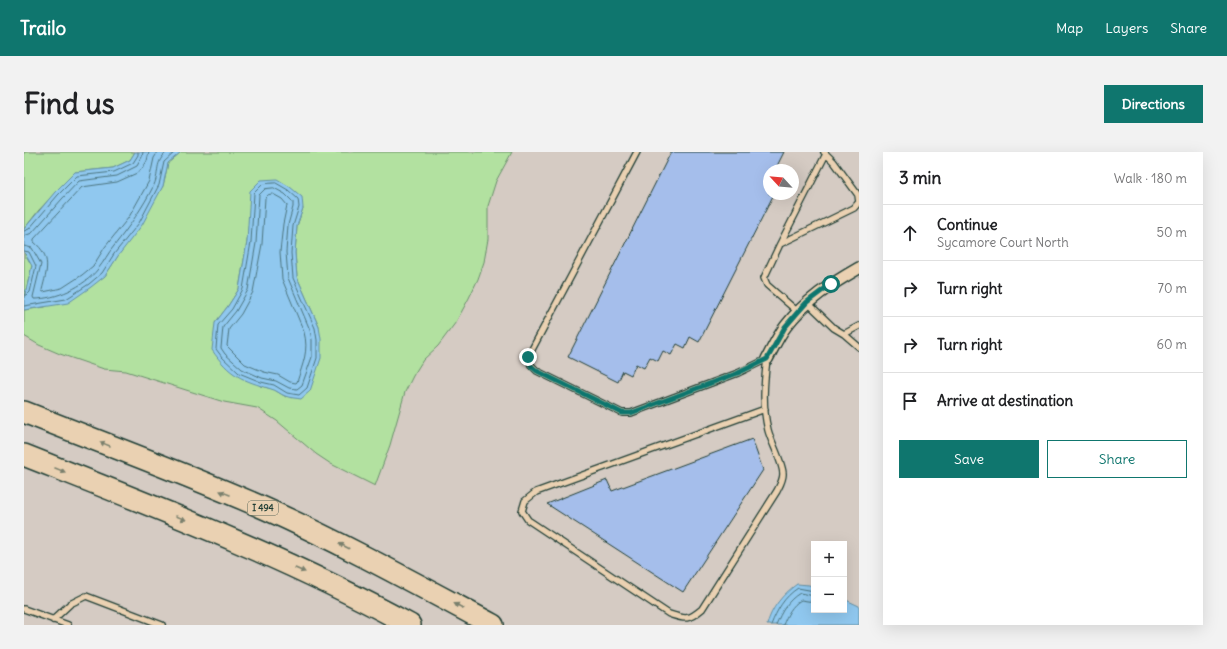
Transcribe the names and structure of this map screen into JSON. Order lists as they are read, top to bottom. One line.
{"streets":{"highway":["I 494"]},"north":"top left","page":{"header":"Trailo","nav":["Map","Layers","Share"],"buttons":["Directions",["Save","Share"]],"title":"Find us","heading":["3 min","Walk · 180 m"],"list":[["Continue","Sycamore Court North","50 m"],["Turn right","70 m"],["Turn right","60 m"],"Arrive at destination"],"map_buttons":["+","−"]}}
